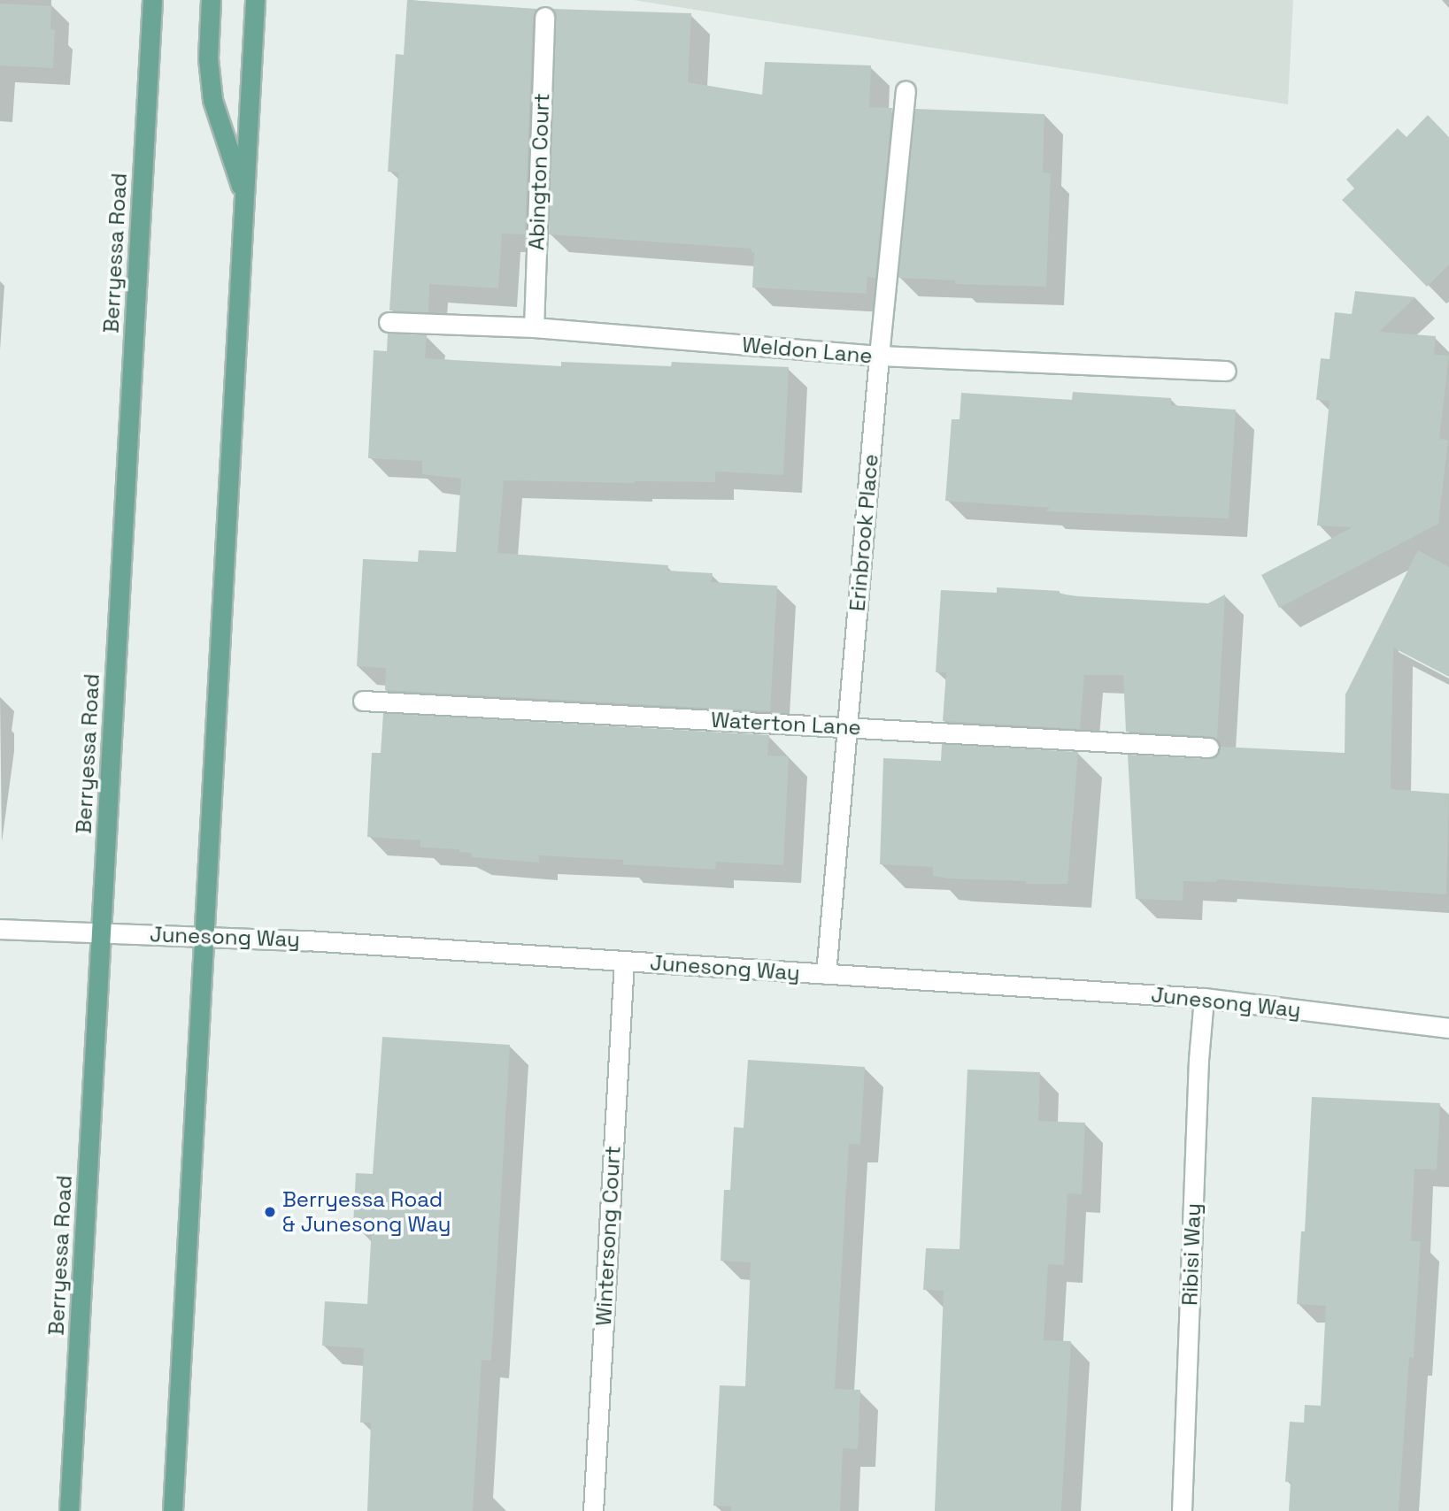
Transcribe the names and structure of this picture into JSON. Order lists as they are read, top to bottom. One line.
{"streets":{"main road":["Berryessa Road"],"street":["Abington Court","Weldon Lane","Erinbrook Place","Waterton Lane","Junesong Way","Wintersong Court","Ribisi Way"]},"crossings":[["Abington Court","Weldon Lane"],["Berryessa Road","Junesong Way"],["Weldon Lane","Erinbrook Place"],["Erinbrook Place","Waterton Lane"],["Erinbrook Place","Junesong Way"],["Junesong Way","Wintersong Court"],["Junesong Way","Ribisi Way"]],"places":["Berryessa Road & Junesong Way"]}
